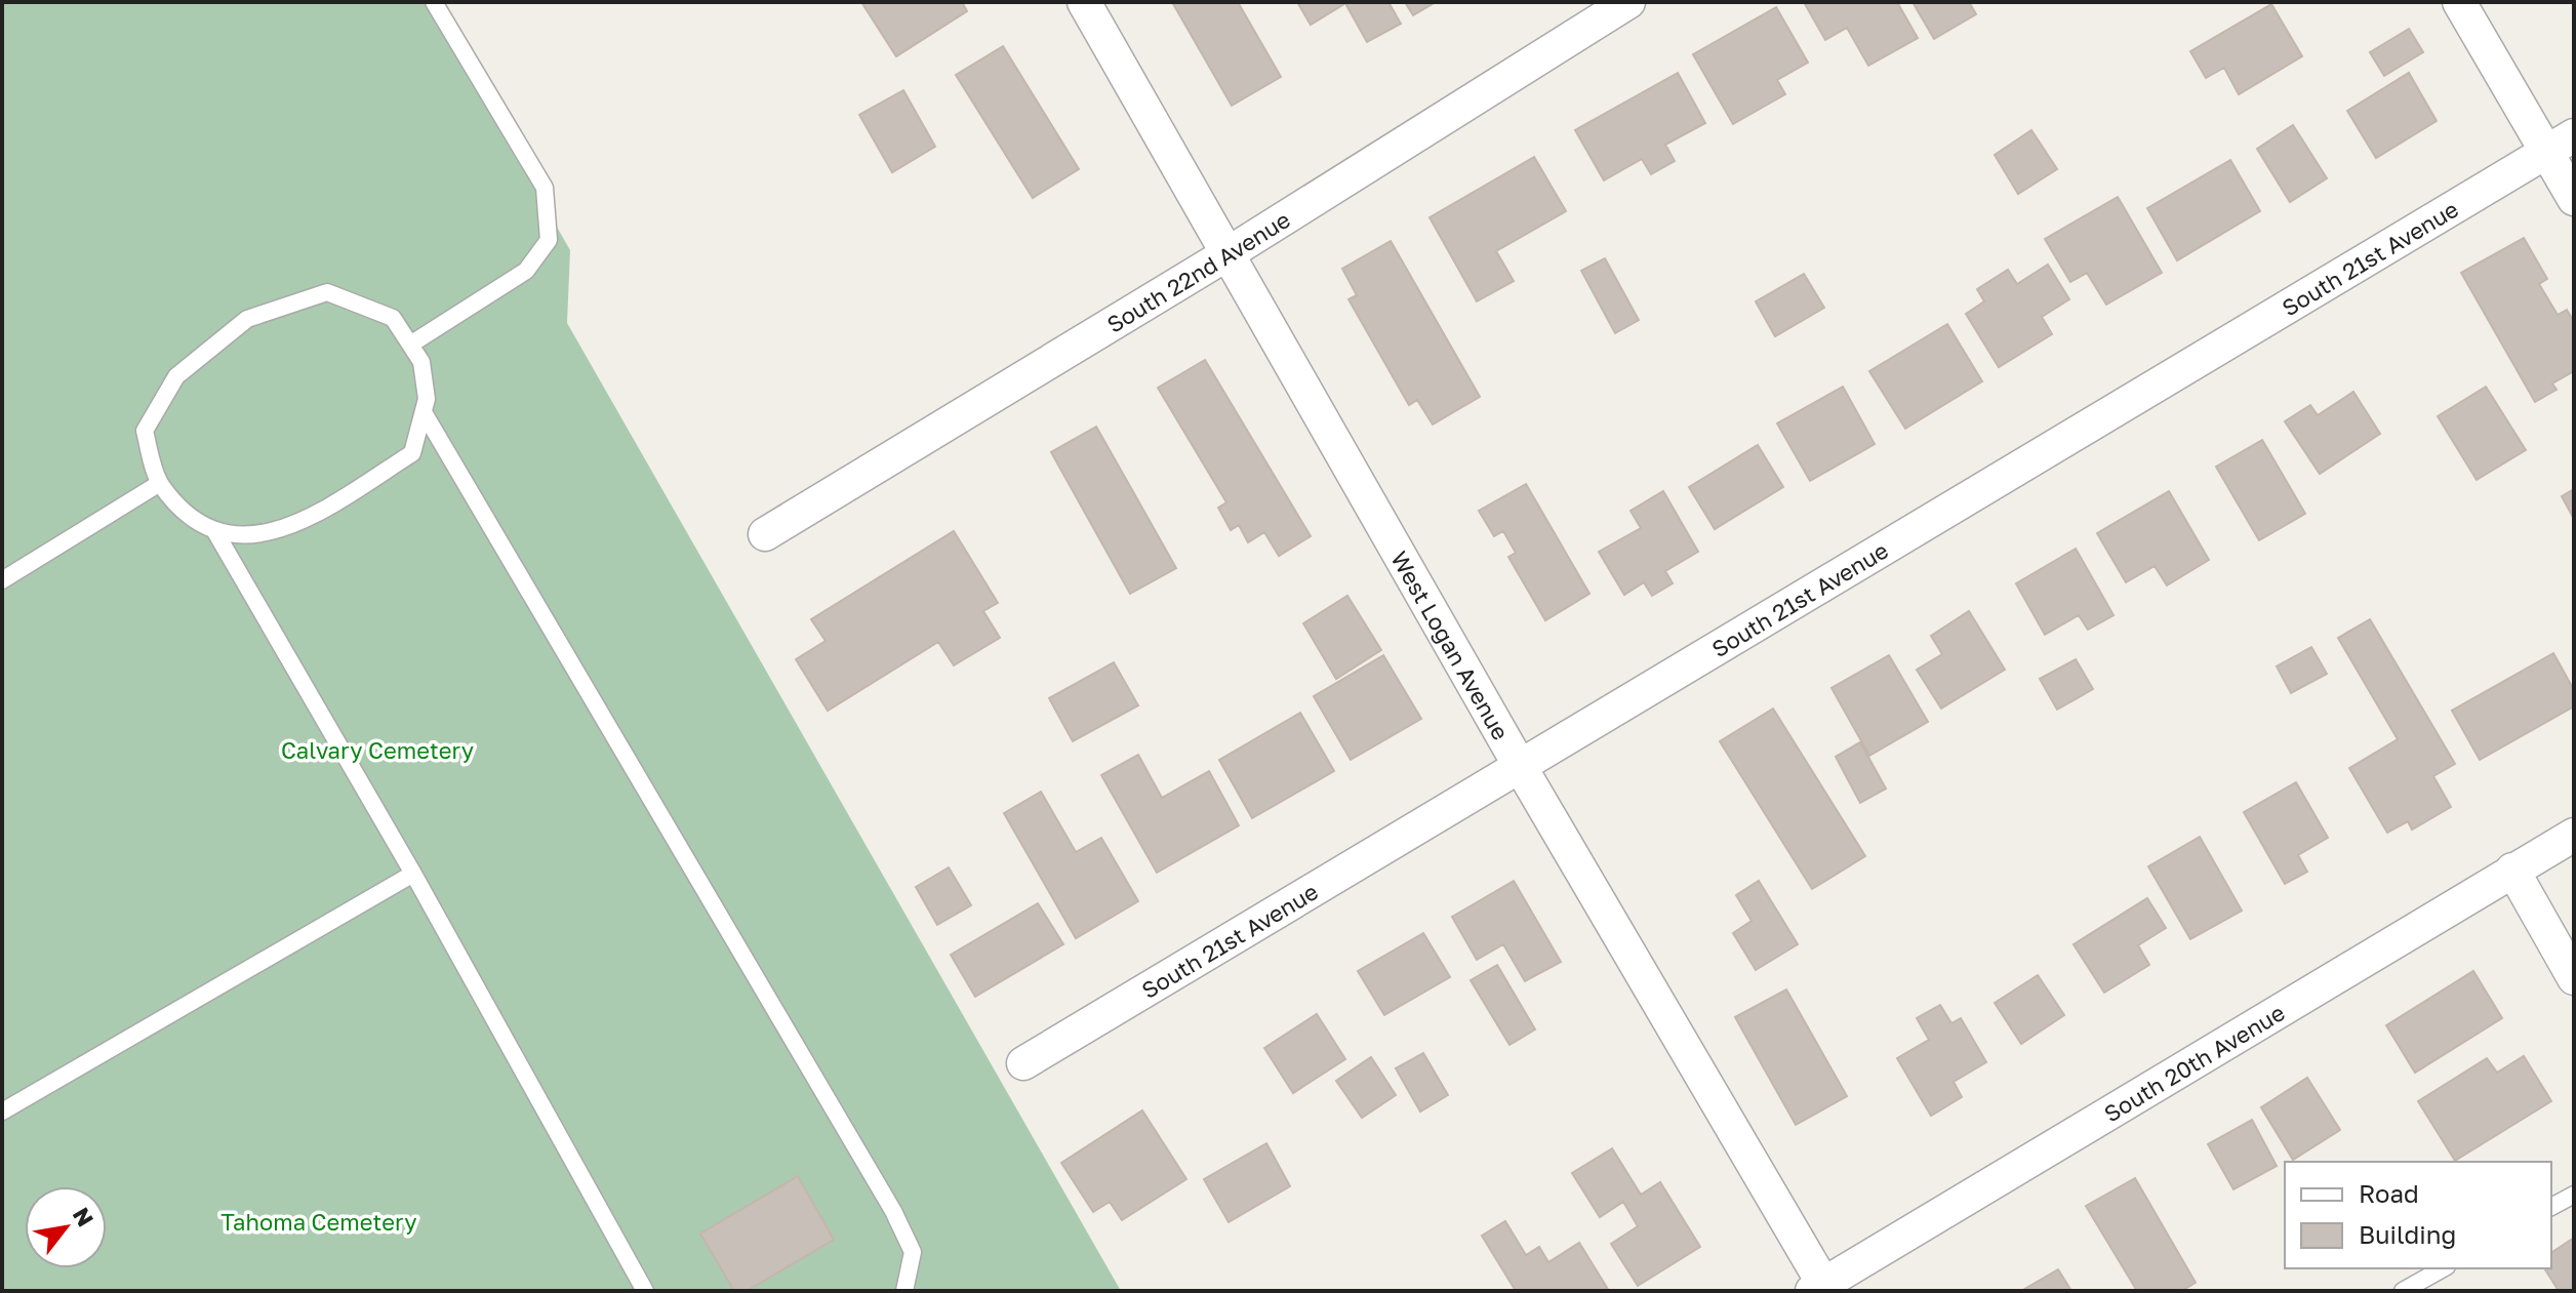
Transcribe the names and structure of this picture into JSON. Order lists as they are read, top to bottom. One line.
{"streets":{"street":["South 21st Avenue","South 22nd Avenue","West Logan Avenue","South 20th Avenue"]},"crossings":[["South 21st Avenue","West Logan Avenue"],["South 22nd Avenue","West Logan Avenue"],["West Logan Avenue","South 20th Avenue"]],"parks":["Calvary Cemetery","Tahoma Cemetery"],"legend":["Road","Building"],"north":"top right"}
